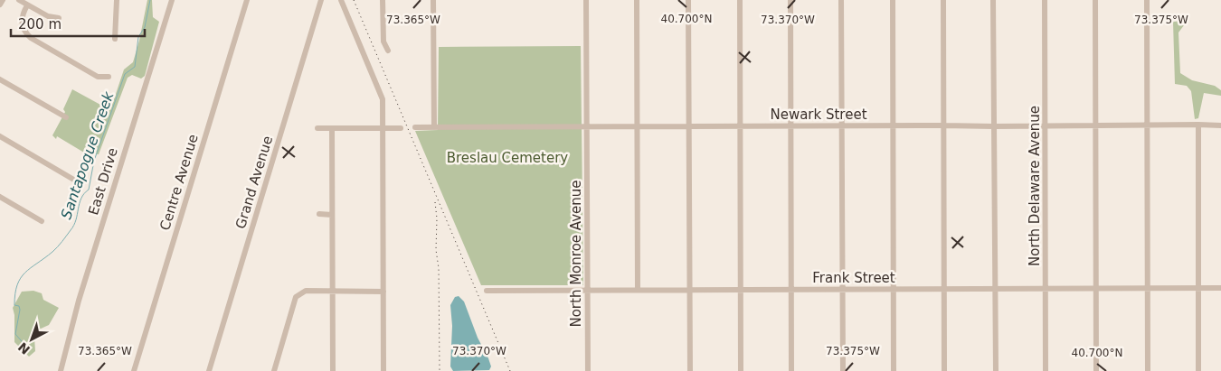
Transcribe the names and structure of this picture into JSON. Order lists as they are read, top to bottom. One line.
{"streets":{"street":["Newark Street","East Drive","Centre Avenue","Grand Avenue","North Delaware Avenue","North Monroe Avenue","Frank Street"]},"crossings":[["Newark Street","North Delaware Avenue"],["Newark Street","North Monroe Avenue"],["North Delaware Avenue","Frank Street"],["North Monroe Avenue","Frank Street"]],"water":["Santapogue Creek"],"parks":["Breslau Cemetery"],"scale_bar":"200 m","north":"bottom left","coordinates":["40.700°N","73.365°W","73.370°W","73.375°W"]}
